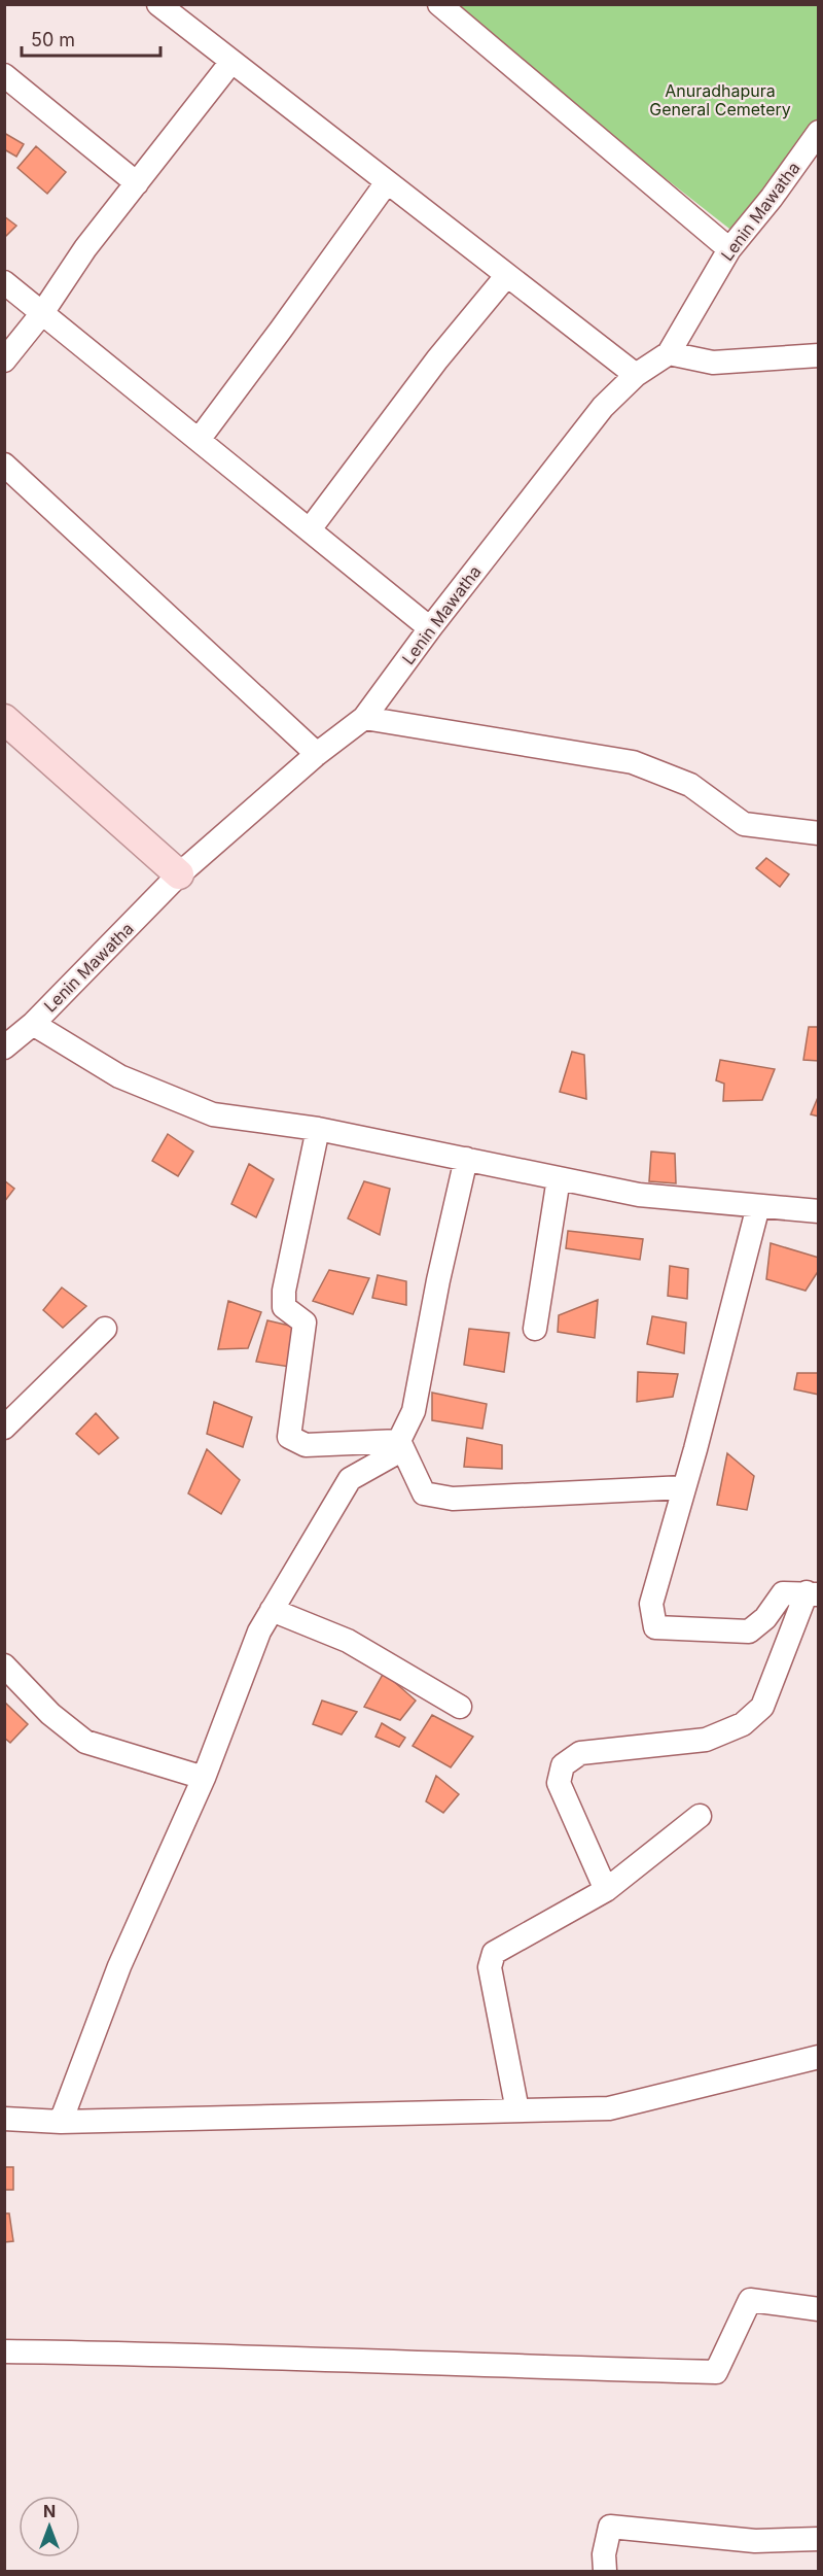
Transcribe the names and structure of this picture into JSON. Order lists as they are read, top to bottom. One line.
{"streets":{"street":["Lenin Mawatha"]},"parks":["Anuradhapura General Cemetery"],"scale_bar":"50 m","north":"top"}
